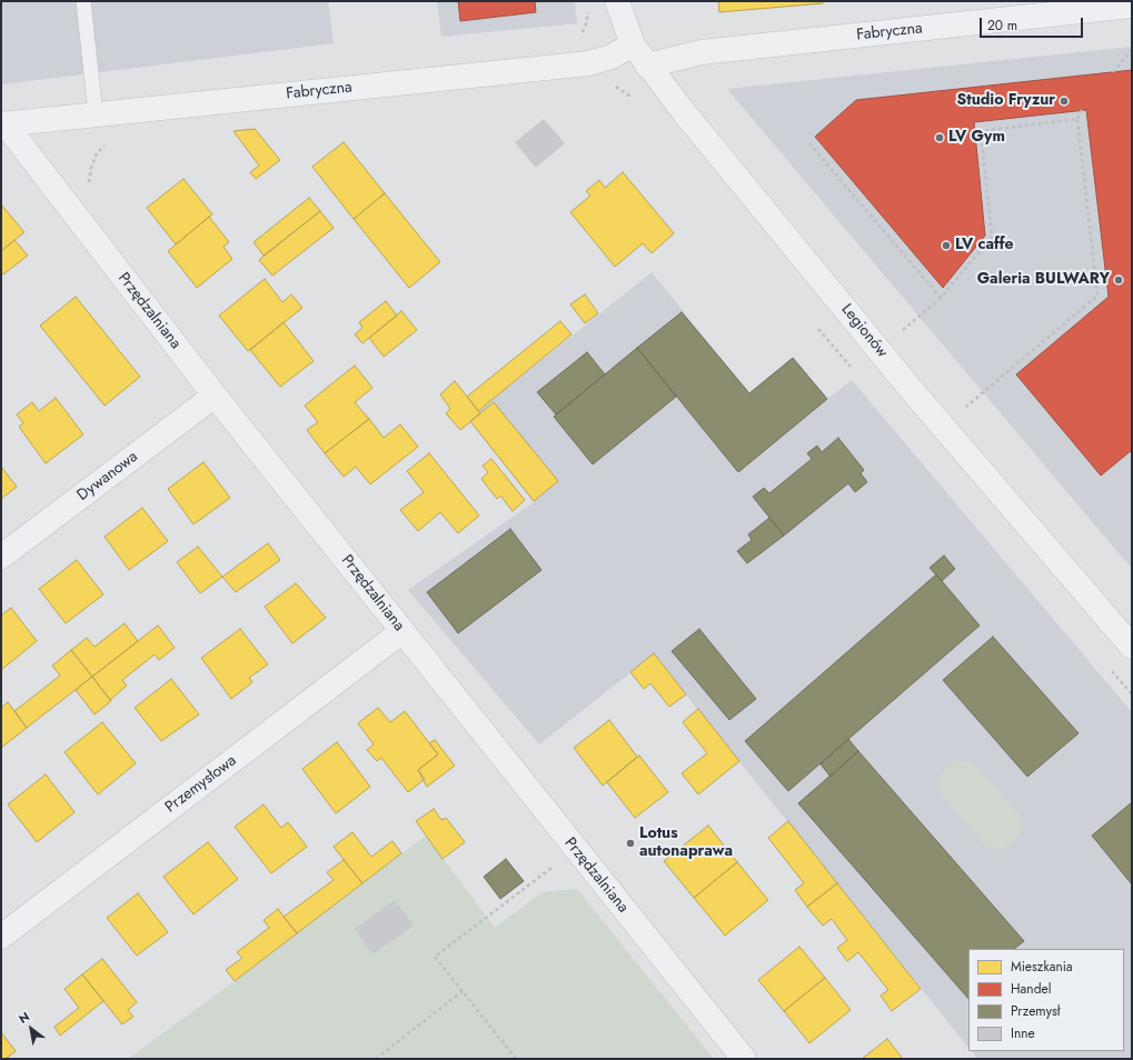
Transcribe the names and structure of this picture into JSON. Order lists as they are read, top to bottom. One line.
{"streets":{"street":["Fabryczna","Przędzalniana","Legionów","Dywanowa","Przemysłowa"]},"crossings":[["Fabryczna","Przędzalniana"],["Fabryczna","Legionów"],["Przędzalniana","Dywanowa"],["Przędzalniana","Przemysłowa"]],"places":["Studio Fryzur","LV Gym","LV caffe","Galeria BULWARY","Lotus autonaprawa"],"legend":["Mieszkania","Handel","Przemysł","Inne"],"scale_bar":"20 m","north":"top left"}
